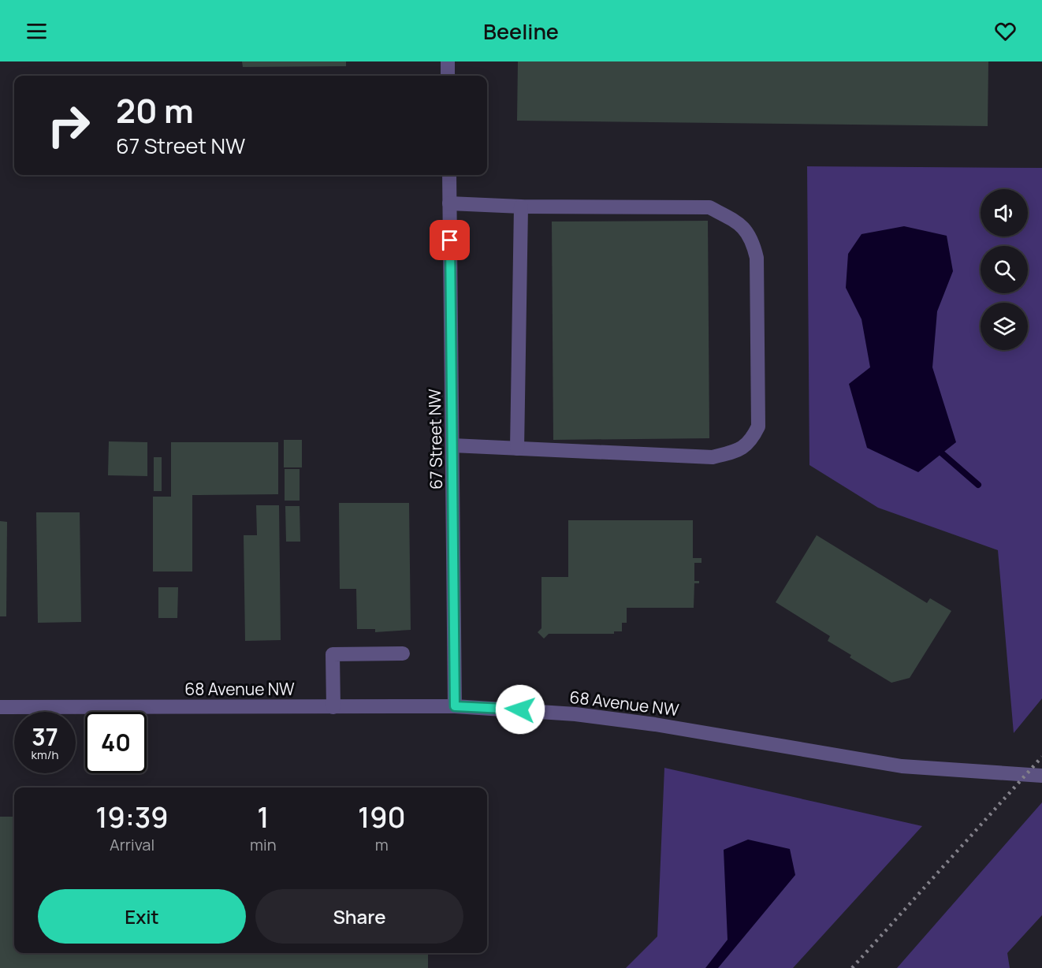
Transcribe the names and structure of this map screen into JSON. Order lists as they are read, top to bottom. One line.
{"streets":{"street":["67 Street NW","68 Avenue NW"]},"crossings":[["67 Street NW","68 Avenue NW"]],"page":{"header":"Beeline","turn":["20 m","67 Street NW"],"speed":"37 km/h","limit":"40","eta":["19:39","Arrival","1","min","190","m"],"buttons":["Exit","Share"]}}
